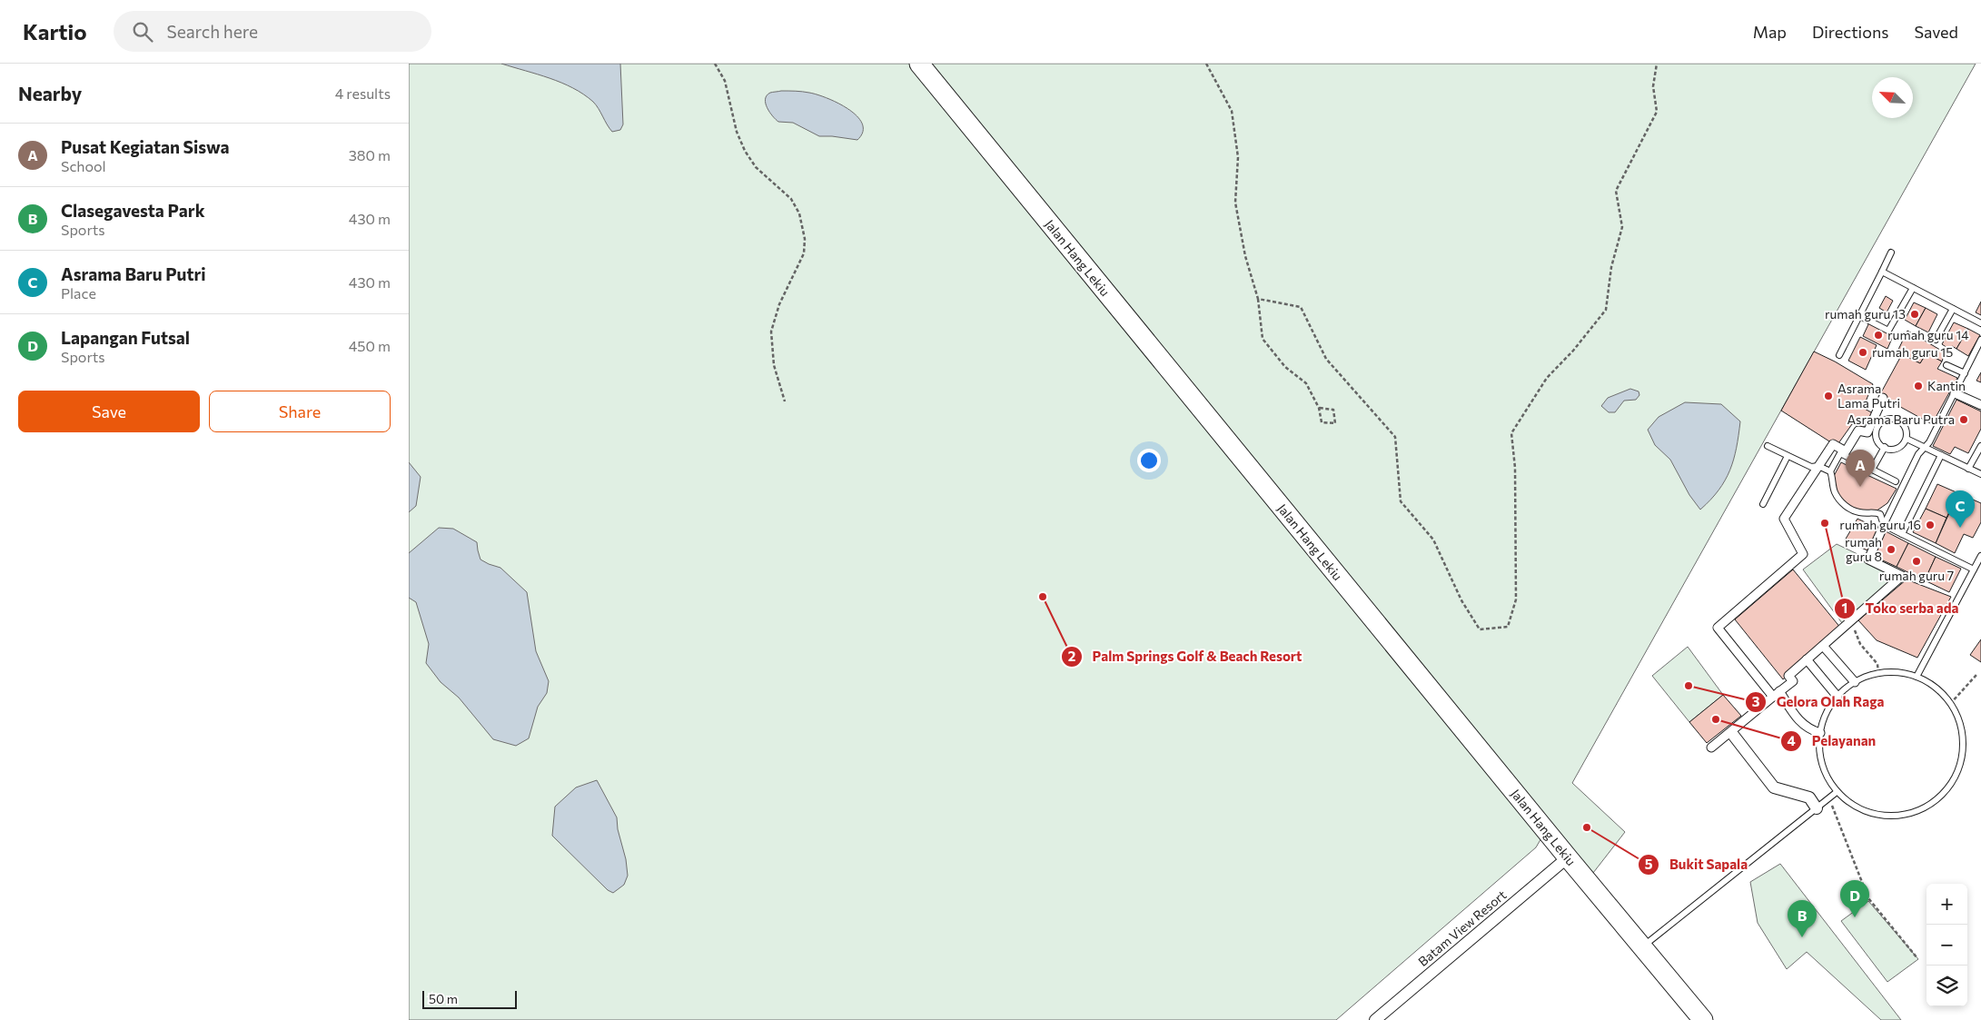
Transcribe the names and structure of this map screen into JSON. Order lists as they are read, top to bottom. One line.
{"streets":{"highway":["Jalan Hang Lekiu"],"street":["Batam View Resort"]},"crossings":[["Jalan Hang Lekiu","Batam View Resort"]],"places":["rumah guru 13","rumah guru 14","rumah guru 15","Kantin","Asrama Lama Putri","Asrama Baru Putra","Toko serba ada","rumah guru 16","rumah guru 8","rumah guru 7","Palm Springs Golf & Beach Resort","Gelora Olah Raga","Pelayanan","Bukit Sapala"],"scale_bar":"50 m","north":"top left","page":{"header":"Kartio","search":"Search here","nav":["Map","Directions","Saved"],"heading":["Nearby","4 results"],"list":[{"mark":"A","name":"Pusat Kegiatan Siswa","note":"School","value":"380 m"},{"mark":"B","name":"Clasegavesta Park","note":"Sports","value":"430 m"},{"mark":"C","name":"Asrama Baru Putri","note":"Place","value":"430 m"},{"mark":"D","name":"Lapangan Futsal","note":"Sports","value":"450 m"}],"buttons":["Save","Share"],"pins":["A","C","D","B"],"map_buttons":["+","−"],"scale":"50 m"}}
